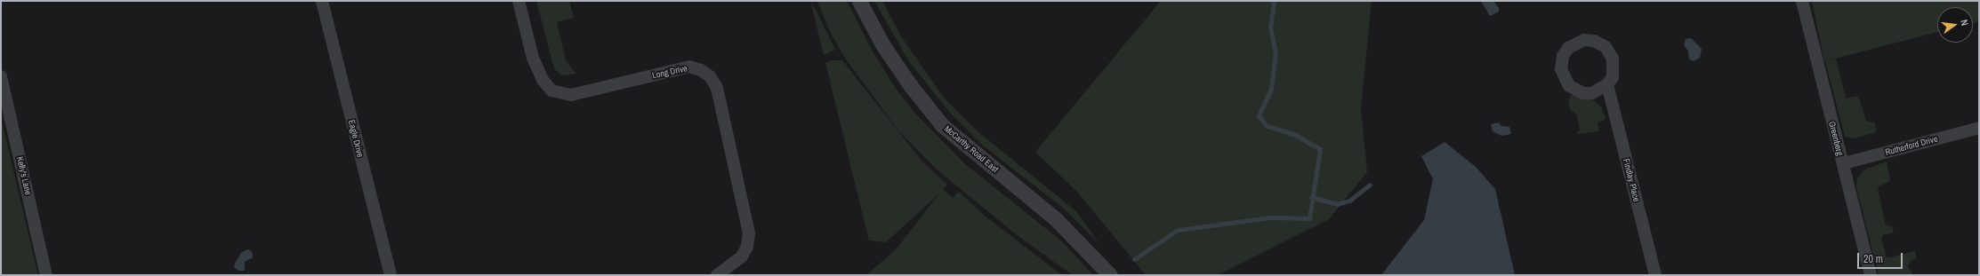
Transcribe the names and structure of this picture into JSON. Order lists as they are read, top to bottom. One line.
{"streets":{"street":["Long Drive","Eagle Drive","Greenberg","Rutherford Drive","McCarthy Road East","Kelly's Lane","Findlay Place"]},"crossings":[["Greenberg","Rutherford Drive"]],"scale_bar":"20 m","north":"right"}
